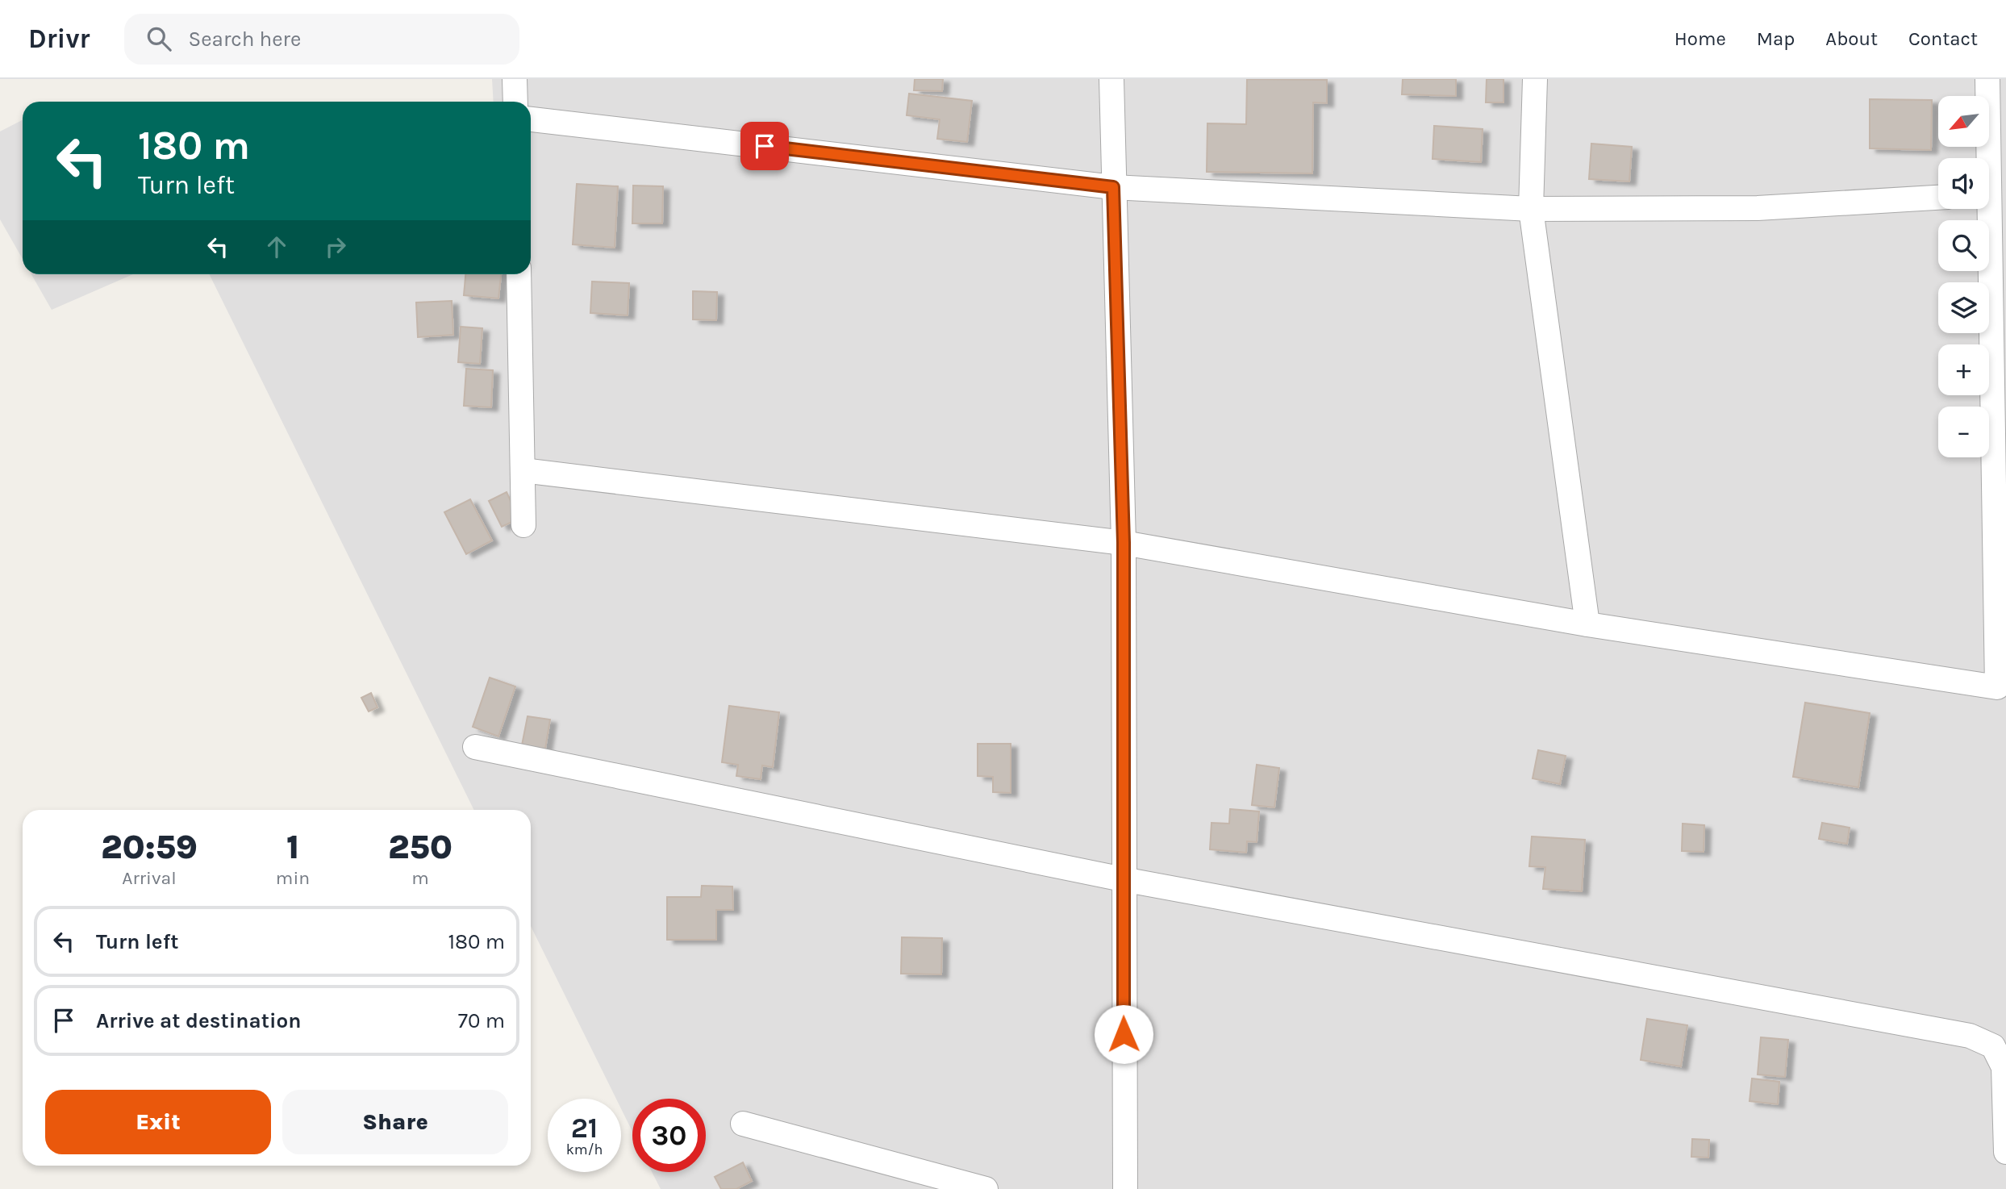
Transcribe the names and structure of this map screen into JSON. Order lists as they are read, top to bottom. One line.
{"north":"bottom left","page":{"header":"Drivr","search":"Search here","nav":["Home","Map","About","Contact"],"map_buttons":["+","−"],"turn":["180 m","Turn left"],"eta":["20:59","Arrival","1","min","250","m"],"list":[{"name":"Turn left","value":"180 m"},{"name":"Arrive at destination","value":"70 m"}],"buttons":["Exit","Share"],"speed":"21 km/h","limit":"30"}}
